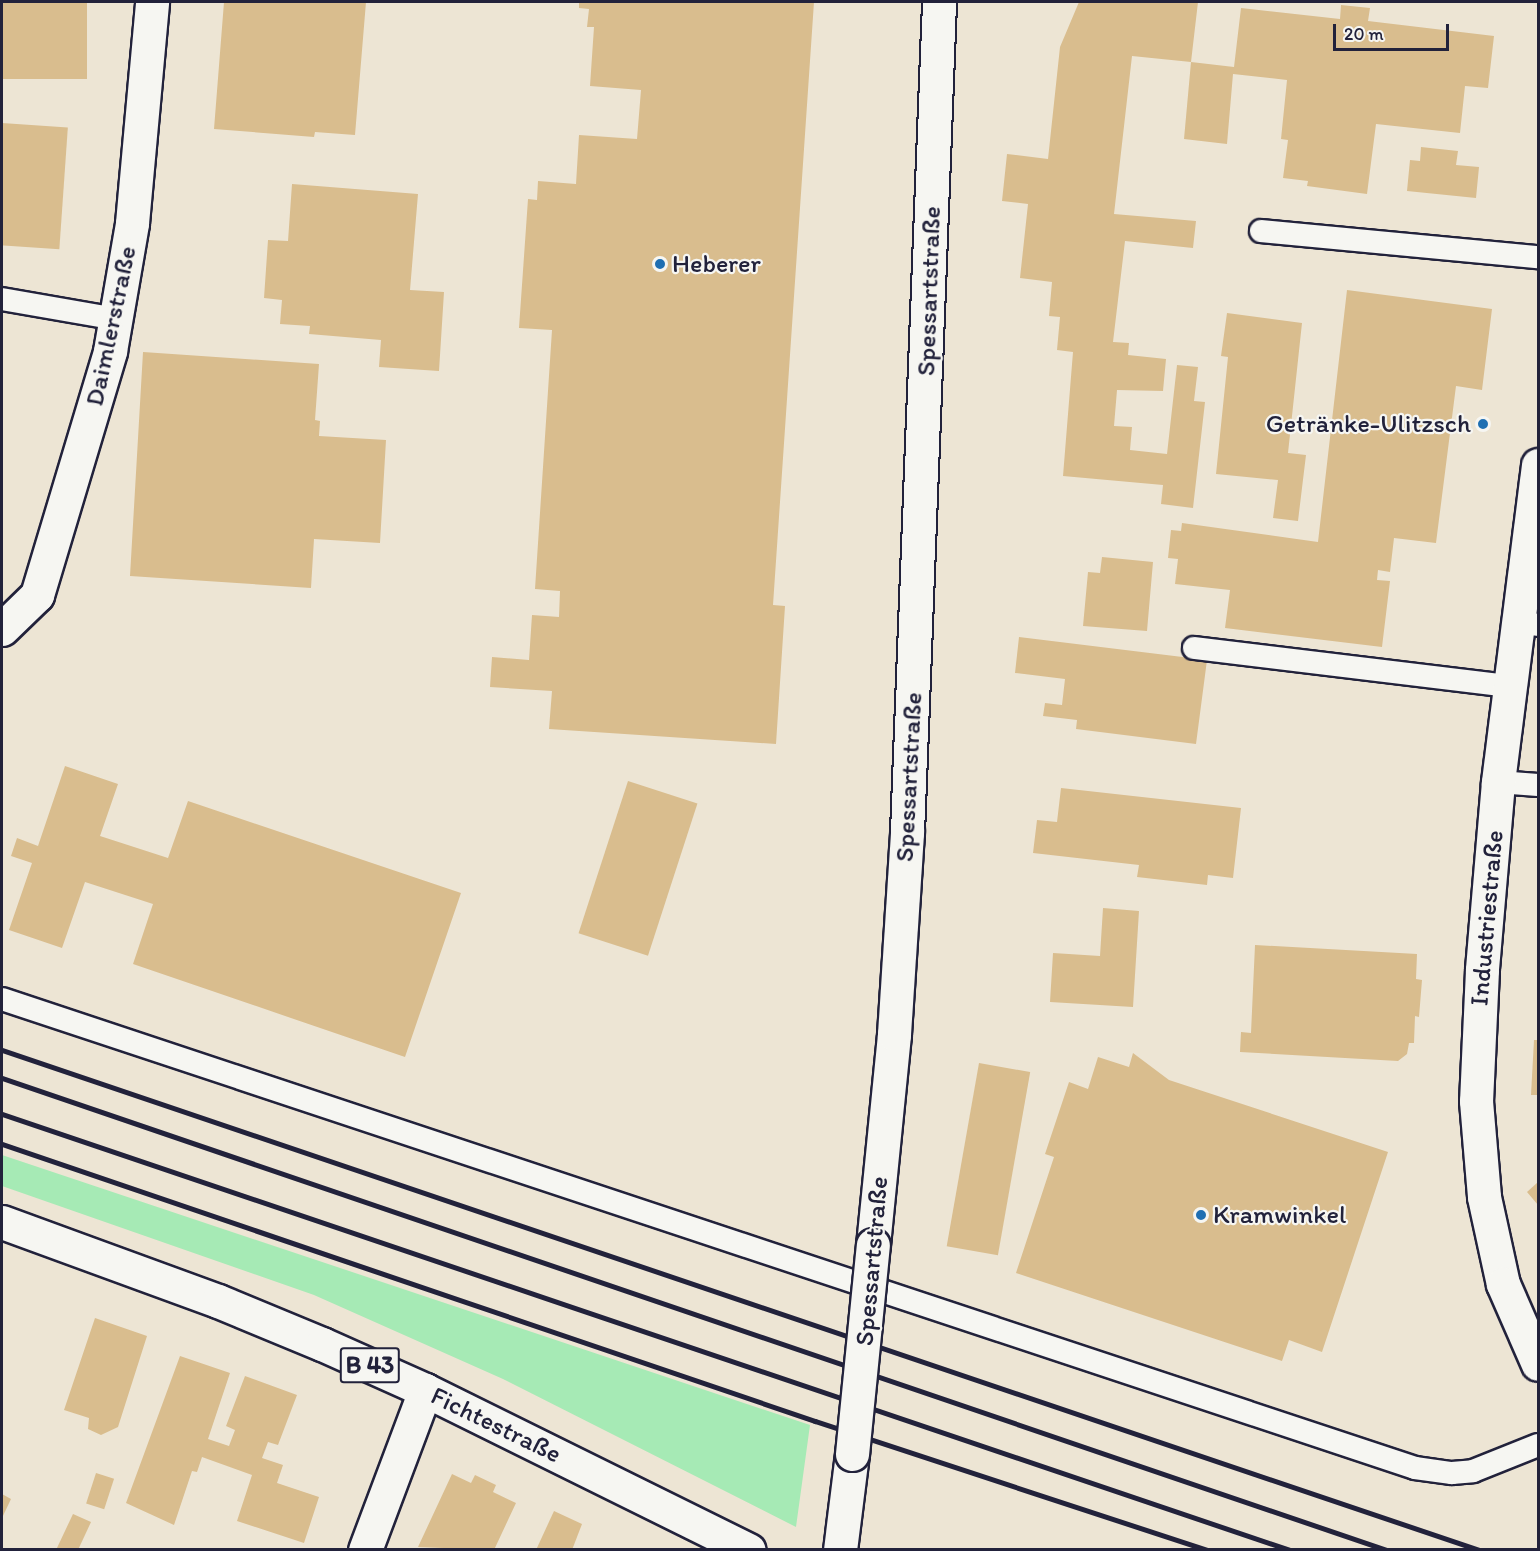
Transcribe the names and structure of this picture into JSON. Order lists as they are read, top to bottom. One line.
{"streets":{"main road":["Spessartstraße","Daimlerstraße","Industriestraße","B 43","Fichtestraße"]},"places":["Heberer","Getränke-Ulitzsch","Kramwinkel"],"scale_bar":"20 m"}
